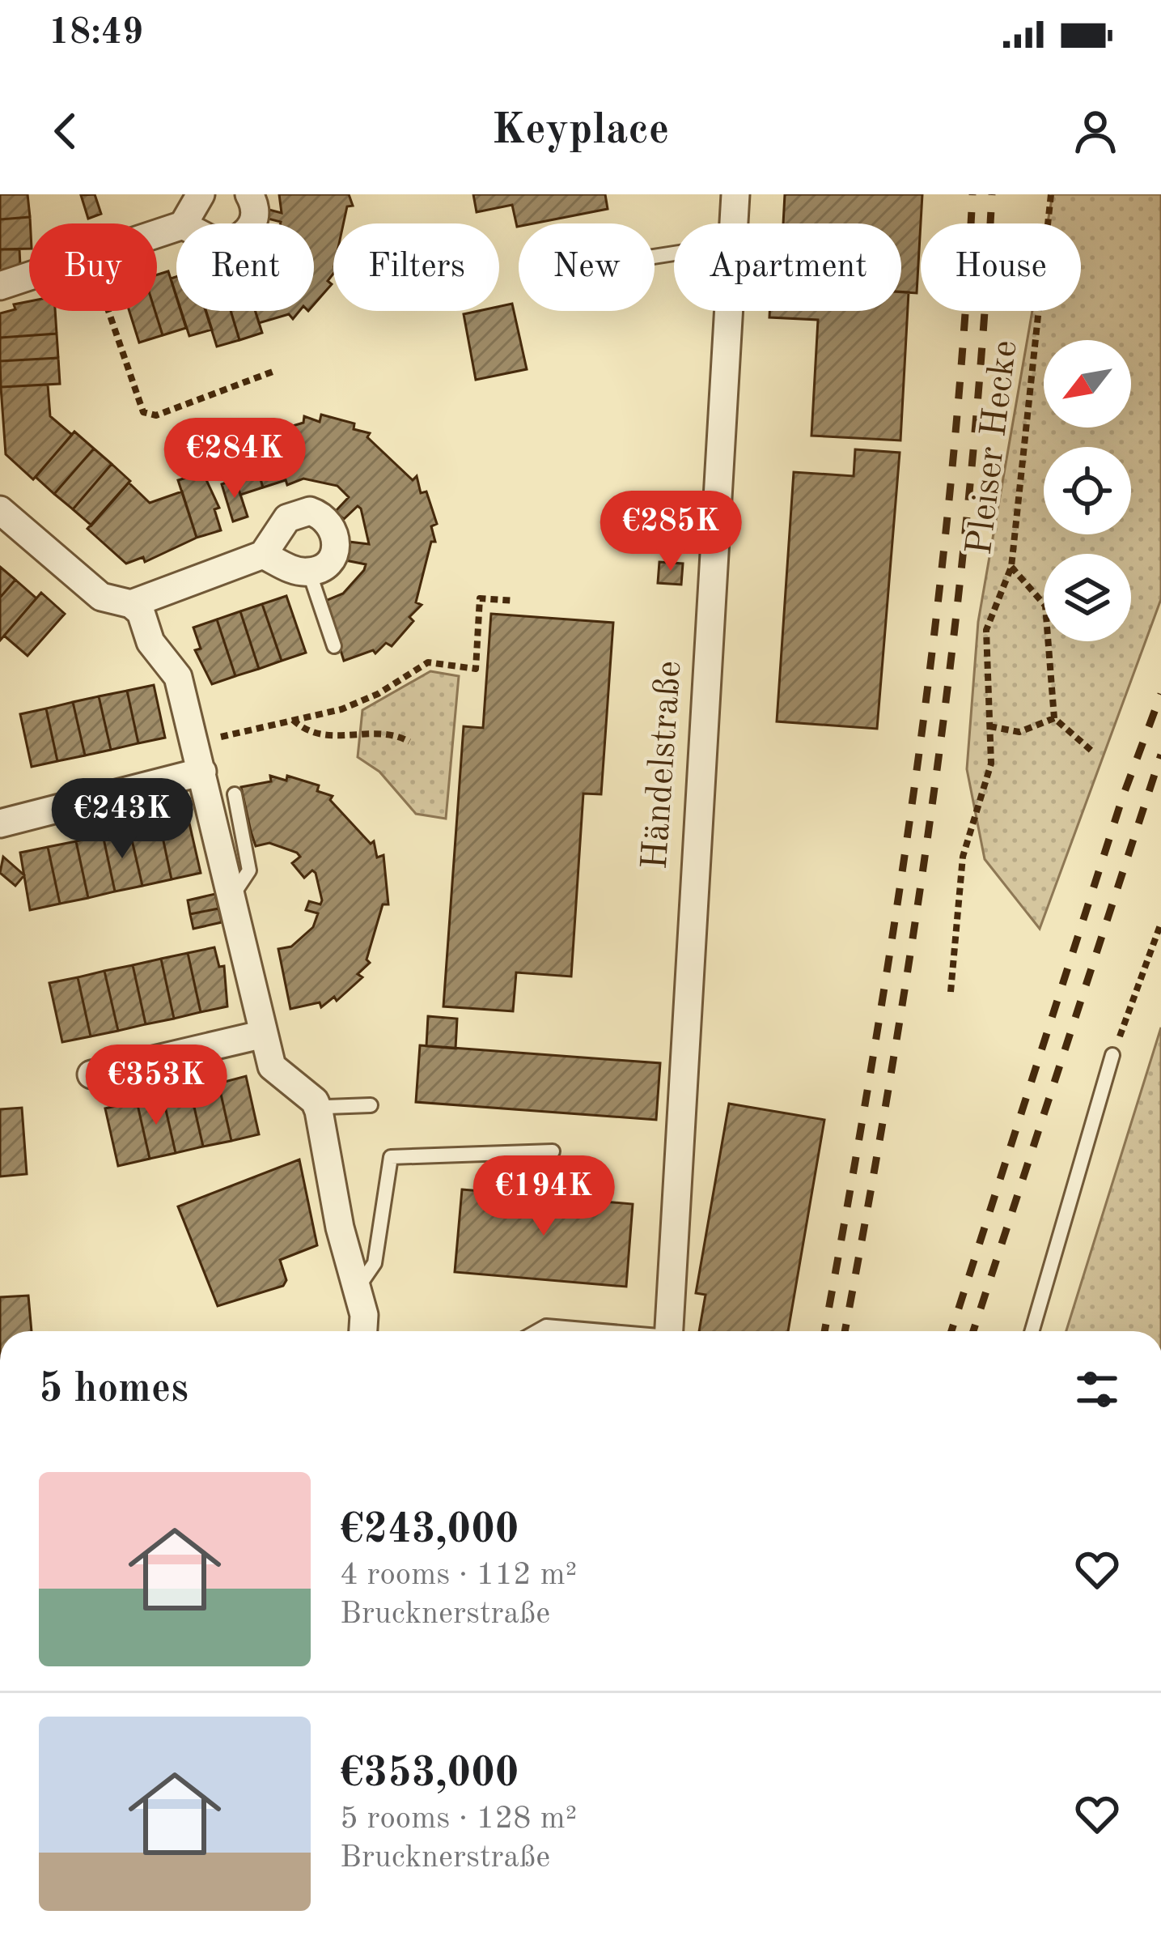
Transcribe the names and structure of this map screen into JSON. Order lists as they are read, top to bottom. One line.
{"streets":{"street":["Händelstraße"],"path":["Pleiser Hecke"]},"north":"bottom left","page":{"status":"18:49","header":"Keyplace","chip":["Buy","Rent","Filters","New","Apartment","House"],"price":["€284K","€285K","€243K","€353K","€194K"],"heading":"5 homes","list":[{"name":"€243,000","note":"4 rooms · 112 m² · Brucknerstraße"},{"name":"€353,000","note":"5 rooms · 128 m² · Brucknerstraße"}]}}
